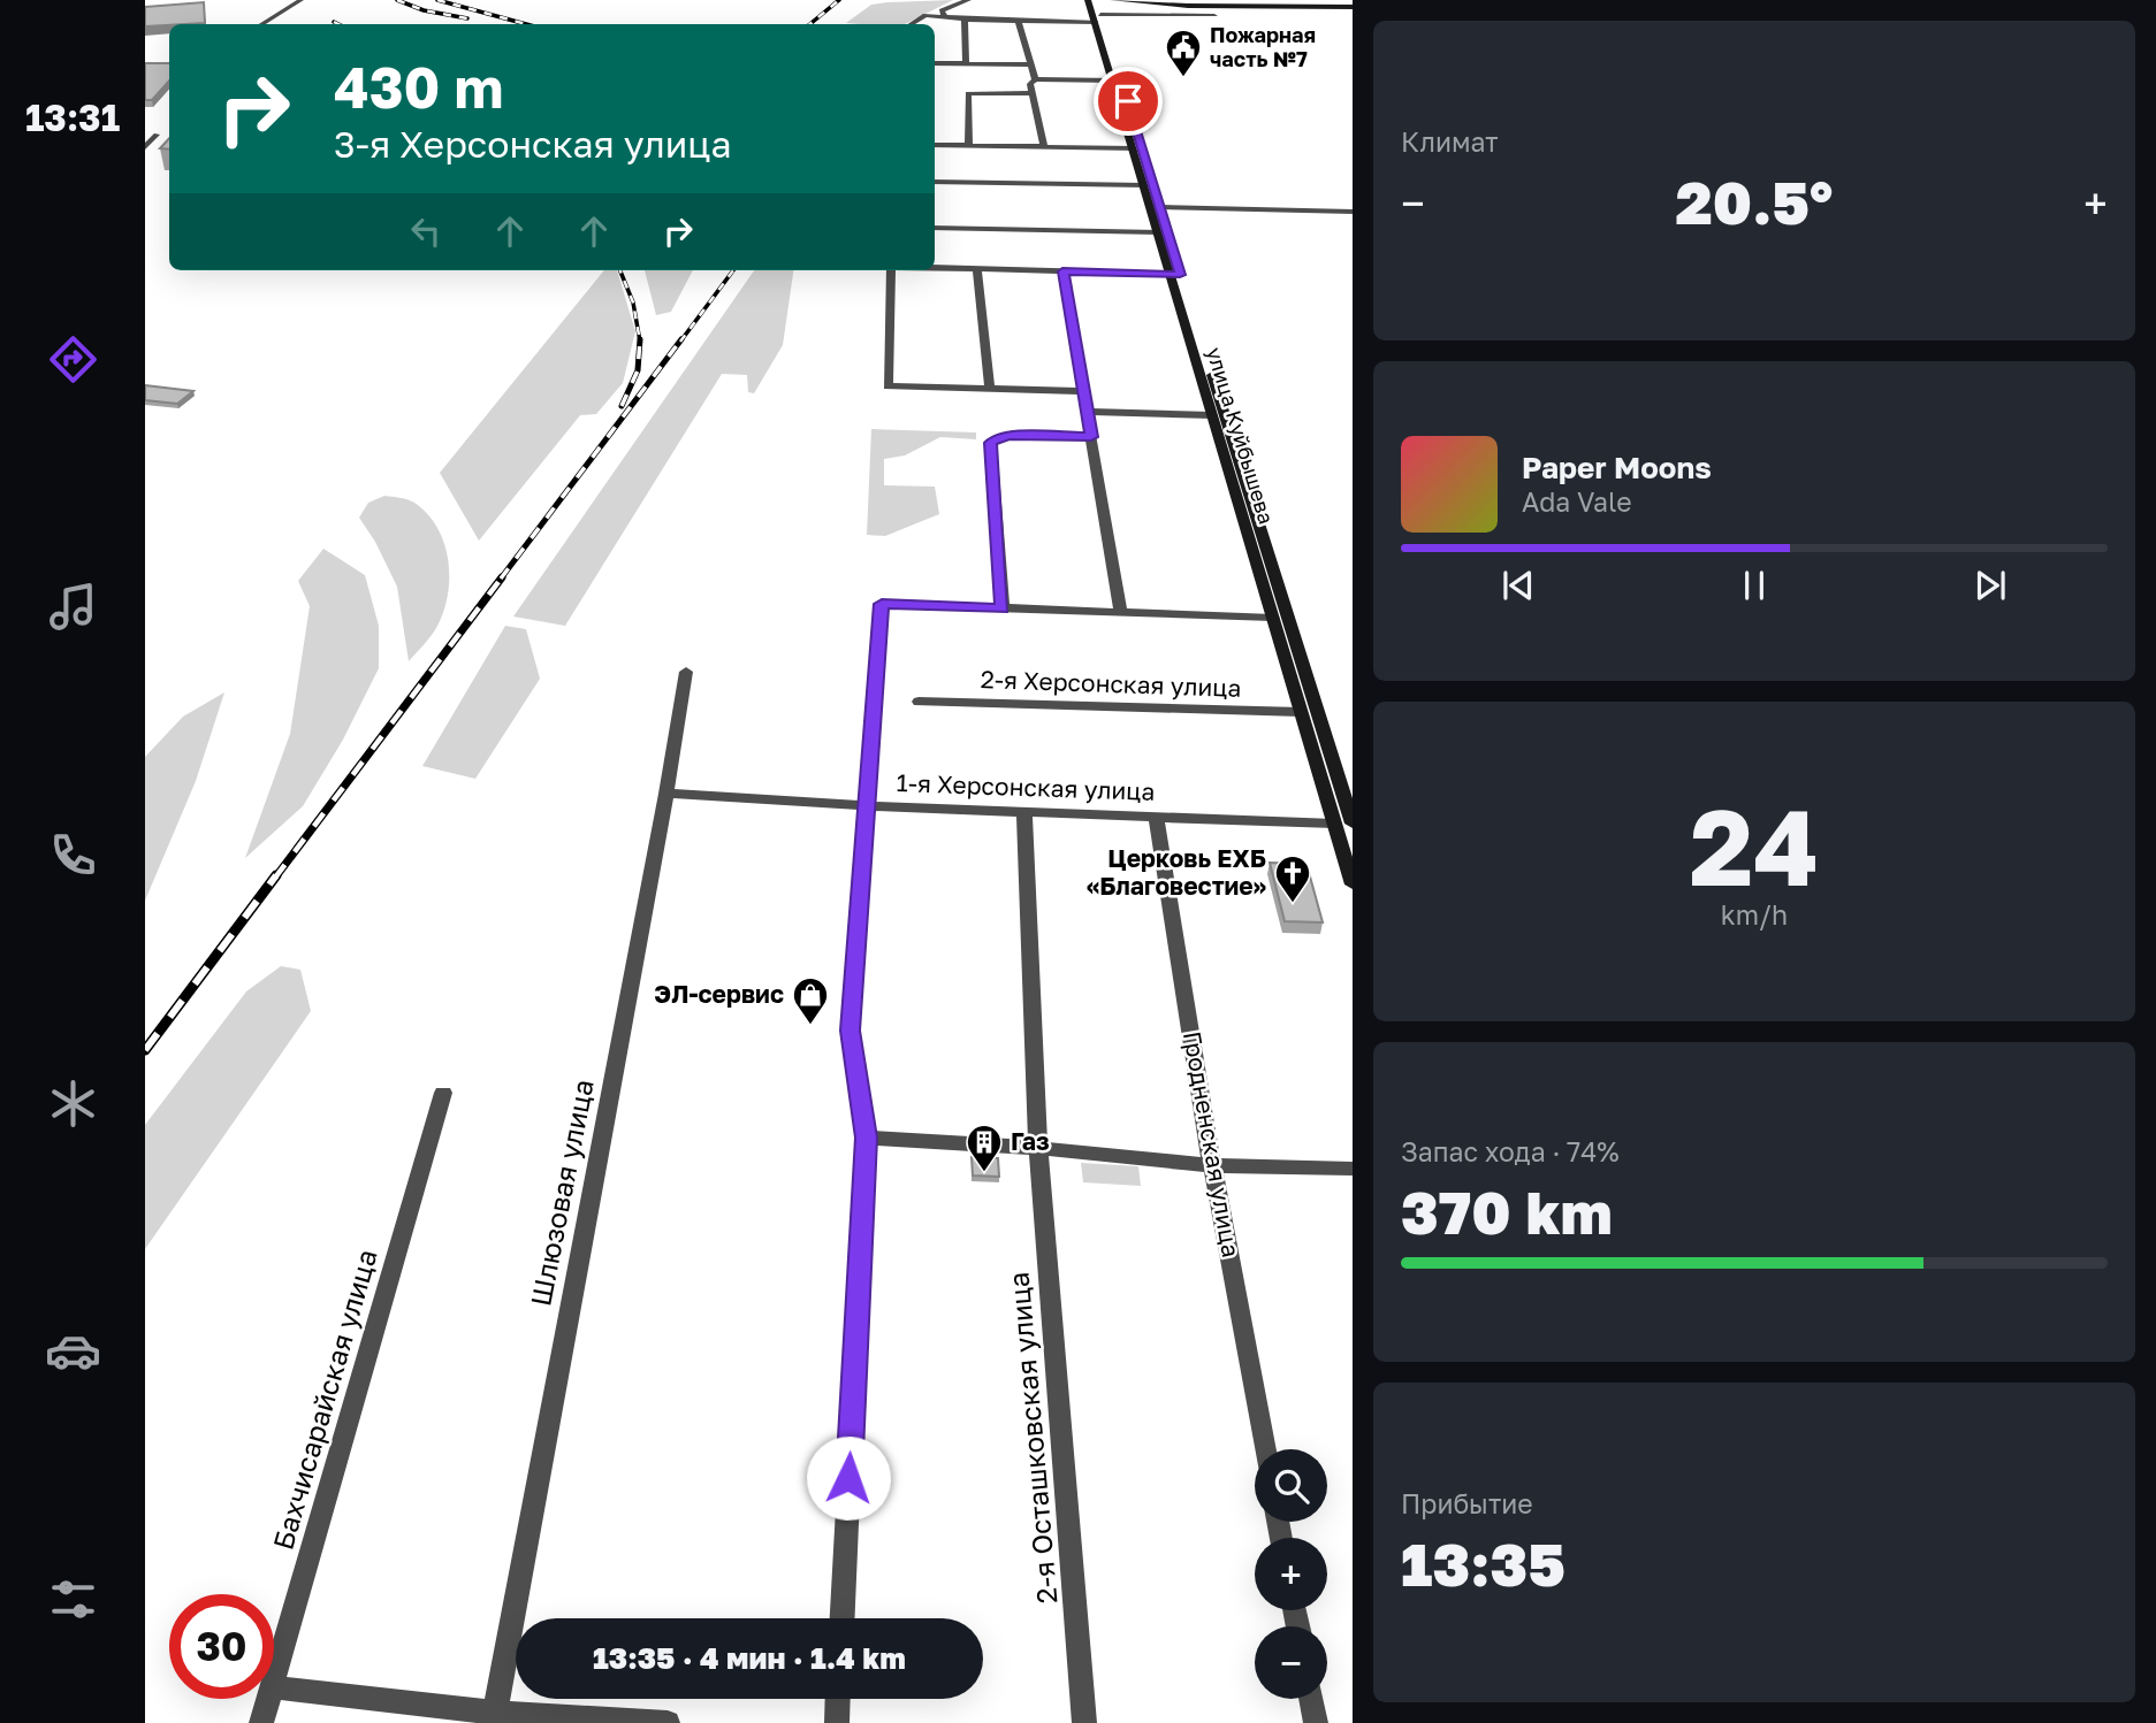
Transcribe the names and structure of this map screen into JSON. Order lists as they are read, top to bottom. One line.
{"streets":{"main road":["улица Куйбышева"],"street":["2-я Херсонская улица","1-я Херсонская улица","Гродненская улица","Шлюзовая улица","Бахчисарайская улица","2-я Осташковская улица"]},"crossings":[["улица Куйбышева","2-я Херсонская улица"],["улица Куйбышева","1-я Херсонская улица"],["1-я Херсонская улица","Гродненская улица"],["1-я Херсонская улица","Шлюзовая улица"],["1-я Херсонская улица","2-я Осташковская улица"]],"places":{"public building":["Пожарная часть №7"],"church":["Церковь ЕХБ «Благовестие»"],"shop":["ЭЛ-сервис"],"building":["Газ"]},"page":{"tabs":"13:31","tile":["Климат",["24","km/h"],["Запас хода · 74%","370 km"],["Прибытие","13:35"]],"turn":["430 m","3-я Херсонская улица"],"heat":["−","20.5°","+"],"song":["Paper Moons","Ada Vale"],"map_buttons":["+","−"],"limit":"30","trip":"13:35 · 4 мин · 1.4 km"}}
